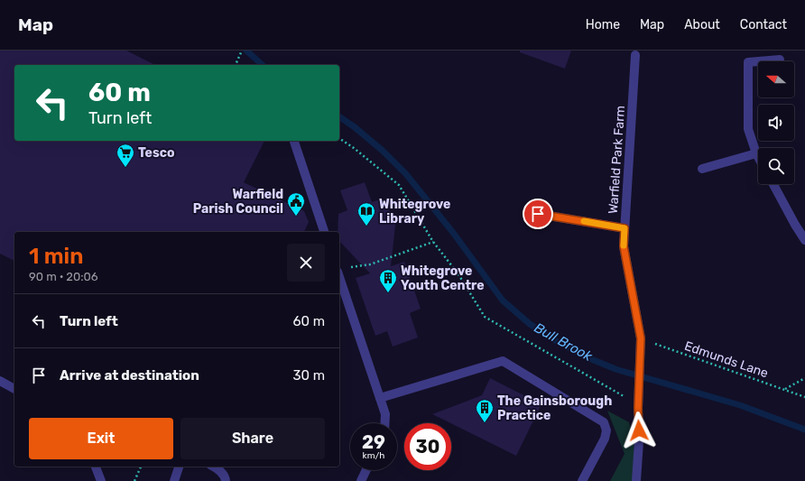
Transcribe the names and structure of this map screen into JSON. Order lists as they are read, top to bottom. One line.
{"streets":{"street":["Warfield Park Farm"],"path":["Edmunds Lane"]},"crossings":[["Warfield Park Farm","Edmunds Lane"]],"water":["Bull Brook"],"places":{"supermarket":["Tesco"],"public building":["Warfield Parish Council"],"library":["Whitegrove Library"],"building":["Whitegrove Youth Centre","The Gainsborough Practice"]},"north":"left","page":{"header":"Map","nav":["Home","Map","About","Contact"],"turn":["60 m","Turn left"],"heading":["1 min","90 m · 20:06"],"list":[{"name":"Turn left","value":"60 m"},{"name":"Arrive at destination","value":"30 m"}],"buttons":["Exit","Share"],"speed":"29 km/h","limit":"30"}}
